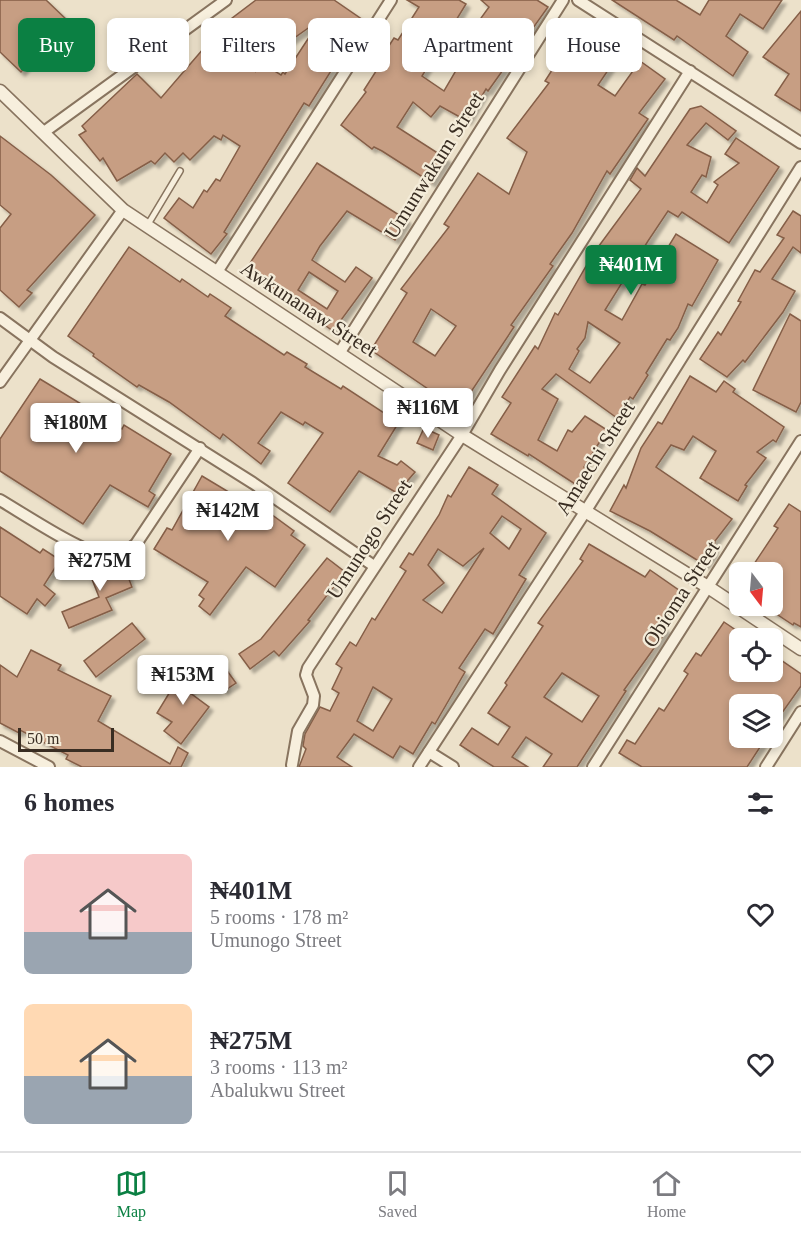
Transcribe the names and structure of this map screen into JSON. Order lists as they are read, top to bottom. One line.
{"streets":{"street":["Umunwakum Street","Awkunanaw Street","Amaechi Street","Umunogo Street","Obioma Street"]},"crossings":[["Umunwakum Street","Awkunanaw Street"],["Awkunanaw Street","Amaechi Street"],["Awkunanaw Street","Umunogo Street"],["Awkunanaw Street","Obioma Street"]],"scale_bar":"50 m","north":"bottom","page":{"chip":["Buy","Rent","Filters","New","Apartment","House"],"price":["₦401M","₦116M","₦180M","₦142M","₦275M","₦153M"],"scale":"50 m","heading":"6 homes","list":[{"name":"₦401M","note":"5 rooms · 178 m² · Umunogo Street"},{"name":"₦275M","note":"3 rooms · 113 m² · Abalukwu Street"}],"tabs":["Map","Saved","Home"]}}
